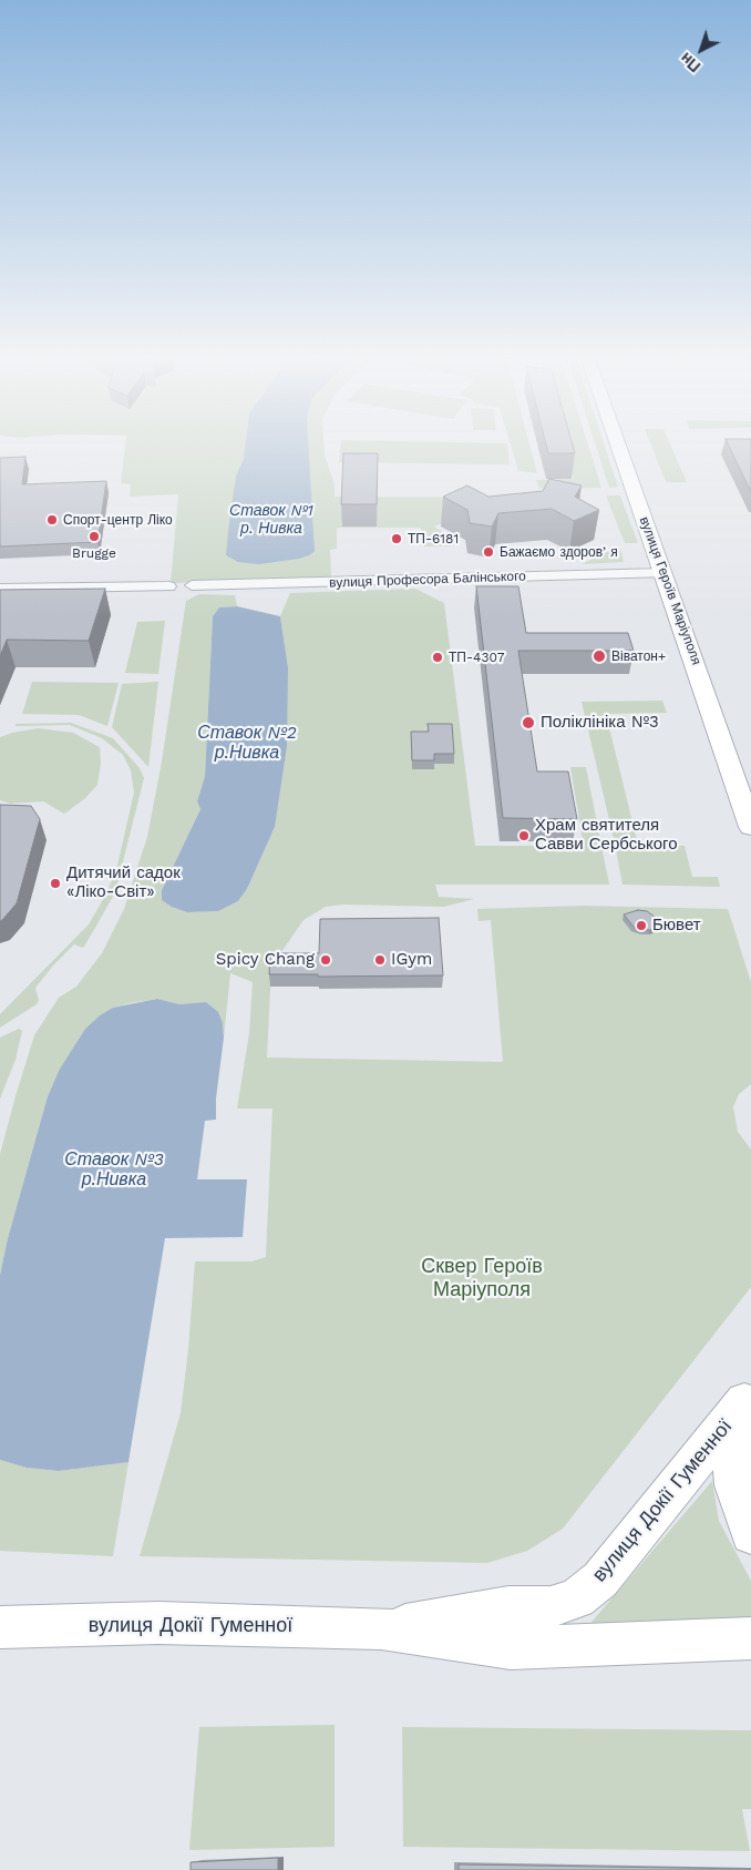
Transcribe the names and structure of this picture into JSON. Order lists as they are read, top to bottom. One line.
{"streets":{"street":["вулиця Професора Балінського","вулиця Героїв Маріуполя","вулиця Докії Гуменної"]},"crossings":[["вулиця Професора Балінського","вулиця Героїв Маріуполя"]],"water":["Ставок №1 р. Нивка","Ставок №2 р.Нивка","Ставок №3 р.Нивка"],"parks":["Сквер Героїв Маріуполя"],"places":["Спорт-центр Ліко","Brugge","ТП-6181","Бажаємо здоровʼя","Віватон+","ТП-4307","Поліклініка №3","Храм святителя Савви Сербського","Дитячий садок «Ліко-Світ»","Бювет","Spicy Chang","IGym"],"north":"bottom left"}
